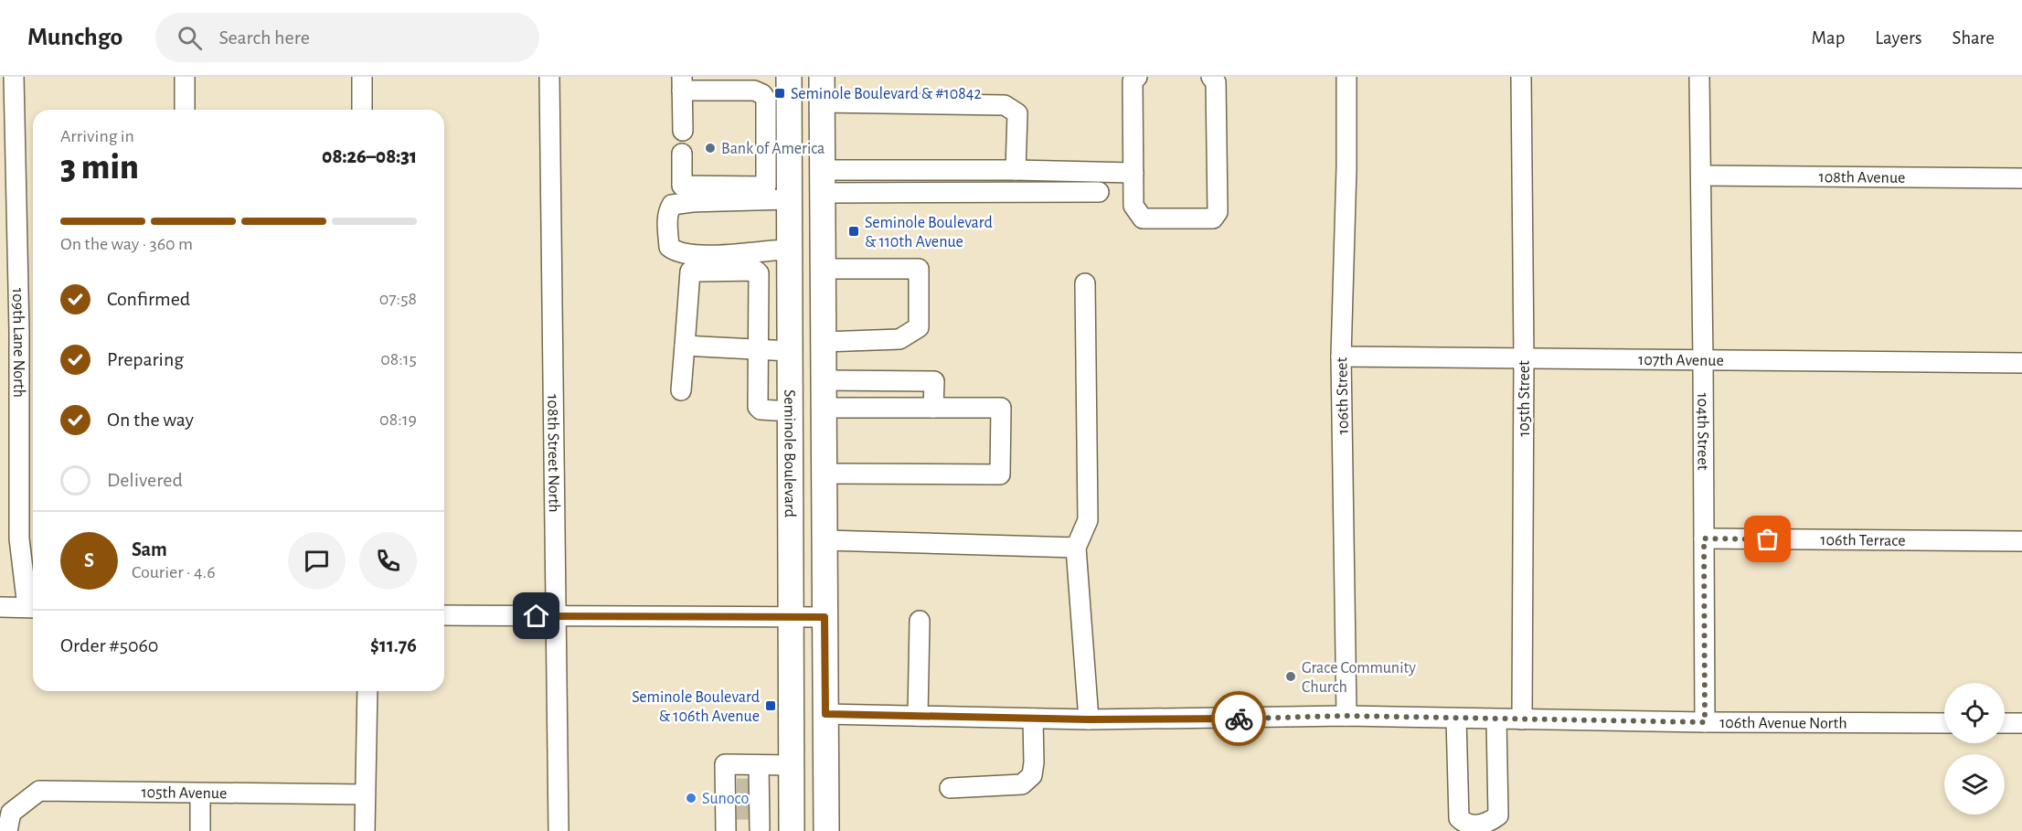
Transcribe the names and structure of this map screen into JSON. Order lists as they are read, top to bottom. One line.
{"streets":{"main road":["Seminole Boulevard"],"street":["108th Avenue","109th Lane North","107th Avenue","106th Street","105th Street","104th Street","108th Street North","106th Terrace","106th Avenue North","105th Avenue"]},"crossings":[["108th Avenue","104th Street"],["107th Avenue","106th Street"],["107th Avenue","105th Street"],["107th Avenue","104th Street"],["106th Street","106th Avenue North"],["105th Street","106th Avenue North"],["104th Street","106th Terrace"],["104th Street","106th Avenue North"],["Seminole Boulevard","106th Avenue North"]],"places":{"transit":["Seminole Boulevard & #10842","Seminole Boulevard & 110th Avenue","Seminole Boulevard & 106th Avenue"],"other":["Bank of America","Grace Community Church","Sunoco"]},"page":{"header":"Munchgo","search":"Search here","nav":["Map","Layers","Share"],"heading":["3 min","Arriving in","08:26–08:31"],"panel":["Sam","Courier · 4.6","Order #5060","$11.76"],"bar":"On the way · 360 m","list":[["Confirmed","07:58"],["Preparing","08:15"],["On the way","08:19"],"Delivered"],"round":"S"}}
